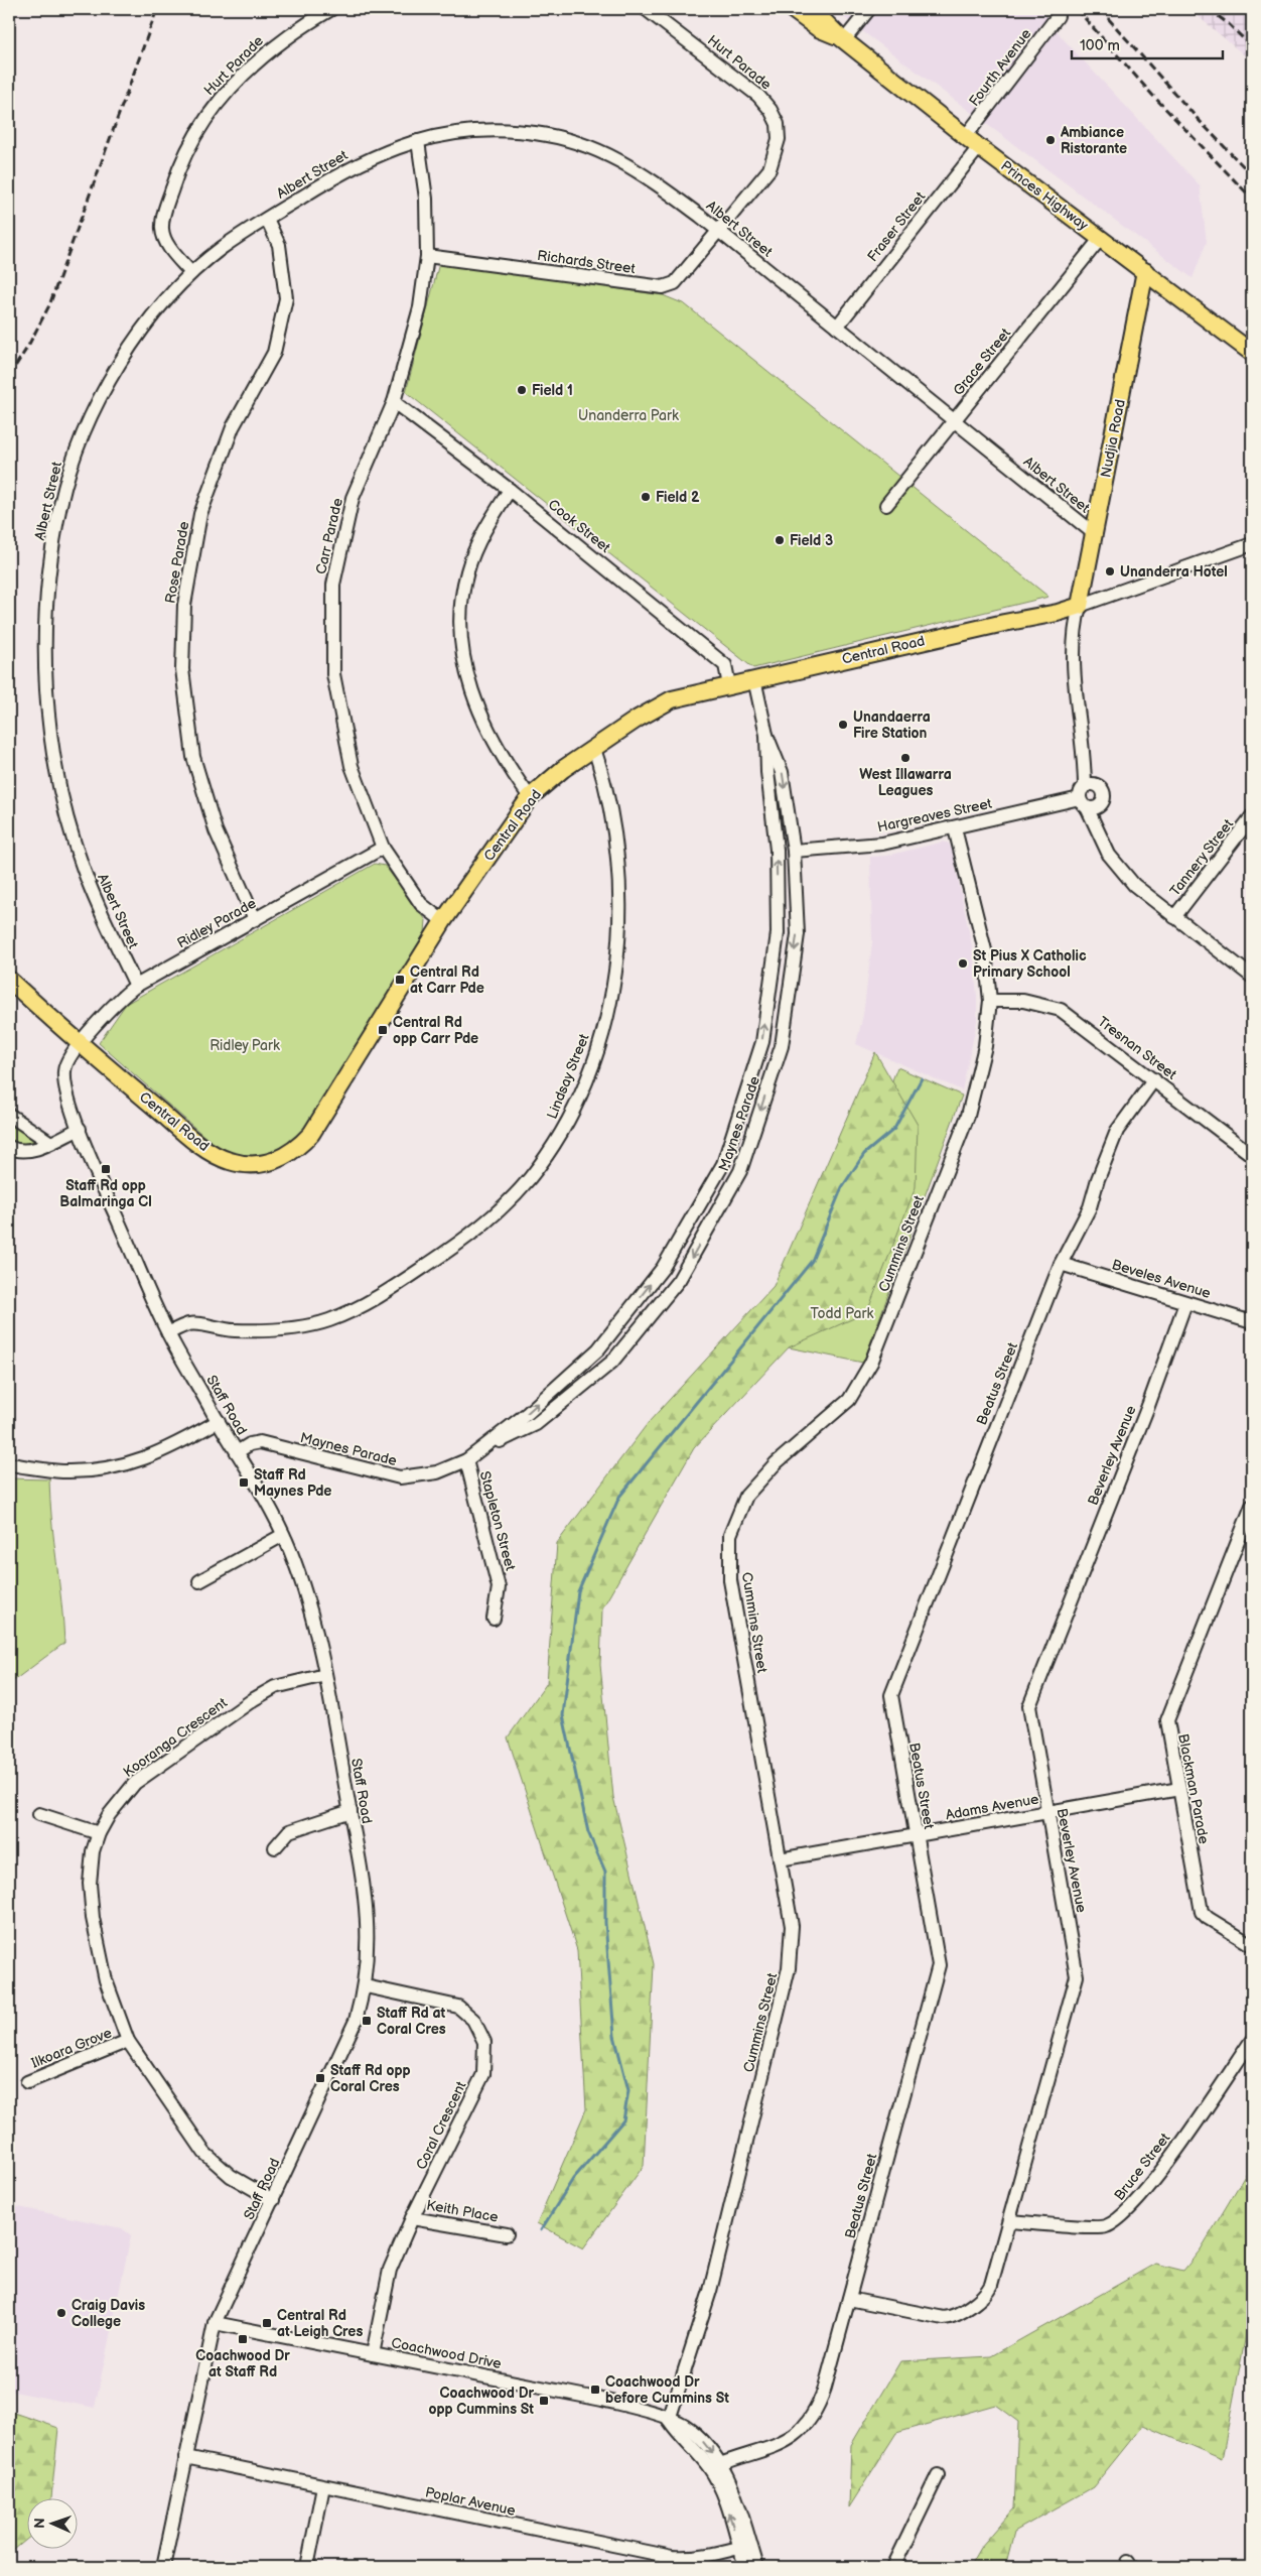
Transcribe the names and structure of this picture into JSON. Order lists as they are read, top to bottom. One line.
{"streets":{"main road":["Princes Highway","Nudjia Road","Central Road"],"street":["Hurt Parade","Fourth Avenue","Albert Street","Fraser Street","Richards Street","Grace Street","Cook Street","Carr Parade","Rose Parade","Hargreaves Street","Tannery Street","Ridley Parade","Tresnan Street","Lindsay Street","Maynes Parade","Cummins Street","Beveles Avenue","Beatus Street","Staff Road","Beverley Avenue","Stapleton Street","Kooranga Crescent","Blackman Parade","Adams Avenue","Ilkoara Grove","Coral Crescent","Bruce Street","Keith Place","Coachwood Drive","Poplar Avenue"]},"crossings":[["Hurt Parade","Albert Street"],["Hurt Parade","Richards Street"],["Fourth Avenue","Princes Highway"],["Albert Street","Fraser Street"],["Albert Street","Richards Street"],["Albert Street","Grace Street"],["Albert Street","Nudjia Road"],["Albert Street","Carr Parade"],["Albert Street","Rose Parade"],["Albert Street","Ridley Parade"],["Princes Highway","Fraser Street"],["Princes Highway","Grace Street"],["Princes Highway","Nudjia Road"],["Richards Street","Carr Parade"],["Nudjia Road","Central Road"],["Cook Street","Carr Parade"],["Cook Street","Central Road"],["Carr Parade","Central Road"],["Carr Parade","Ridley Parade"],["Rose Parade","Ridley Parade"],["Central Road","Ridley Parade"],["Central Road","Lindsay Street"],["Central Road","Maynes Parade"],["Central Road","Staff Road"],["Hargreaves Street","Maynes Parade"],["Hargreaves Street","Cummins Street"],["Ridley Parade","Staff Road"],["Tresnan Street","Cummins Street"],["Tresnan Street","Beatus Street"],["Lindsay Street","Staff Road"],["Maynes Parade","Staff Road"],["Maynes Parade","Stapleton Street"],["Cummins Street","Adams Avenue"],["Cummins Street","Coachwood Drive"],["Beveles Avenue","Beatus Street"],["Beveles Avenue","Beverley Avenue"],["Beatus Street","Beverley Avenue"],["Beatus Street","Adams Avenue"],["Beatus Street","Coachwood Drive"],["Staff Road","Kooranga Crescent"],["Staff Road","Coral Crescent"],["Staff Road","Coachwood Drive"],["Staff Road","Poplar Avenue"],["Beverley Avenue","Adams Avenue"],["Beverley Avenue","Bruce Street"],["Kooranga Crescent","Ilkoara Grove"],["Blackman Parade","Adams Avenue"],["Coral Crescent","Keith Place"],["Coral Crescent","Coachwood Drive"],["Coachwood Drive","Poplar Avenue"]],"parks":["Unanderra Park","Ridley Park","Todd Park"],"places":{"other":["Ambiance Ristorante","Field 1","Field 2","Field 3","Unanderra Hotel","Unandaerra Fire Station","West Illawarra Leagues","St Pius X Catholic Primary School","Craig Davis College"],"transit":["Central Rd at Carr Pde","Central Rd opp Carr Pde","Staff Rd opp Balmaringa Cl","Staff Rd Maynes Pde","Staff Rd at Coral Cres","Staff Rd opp Coral Cres","Central Rd at Leigh Cres","Coachwood Dr at Staff Rd","Coachwood Dr before Cummins St","Coachwood Dr opp Cummins St"]},"scale_bar":"100 m","north":"left"}
